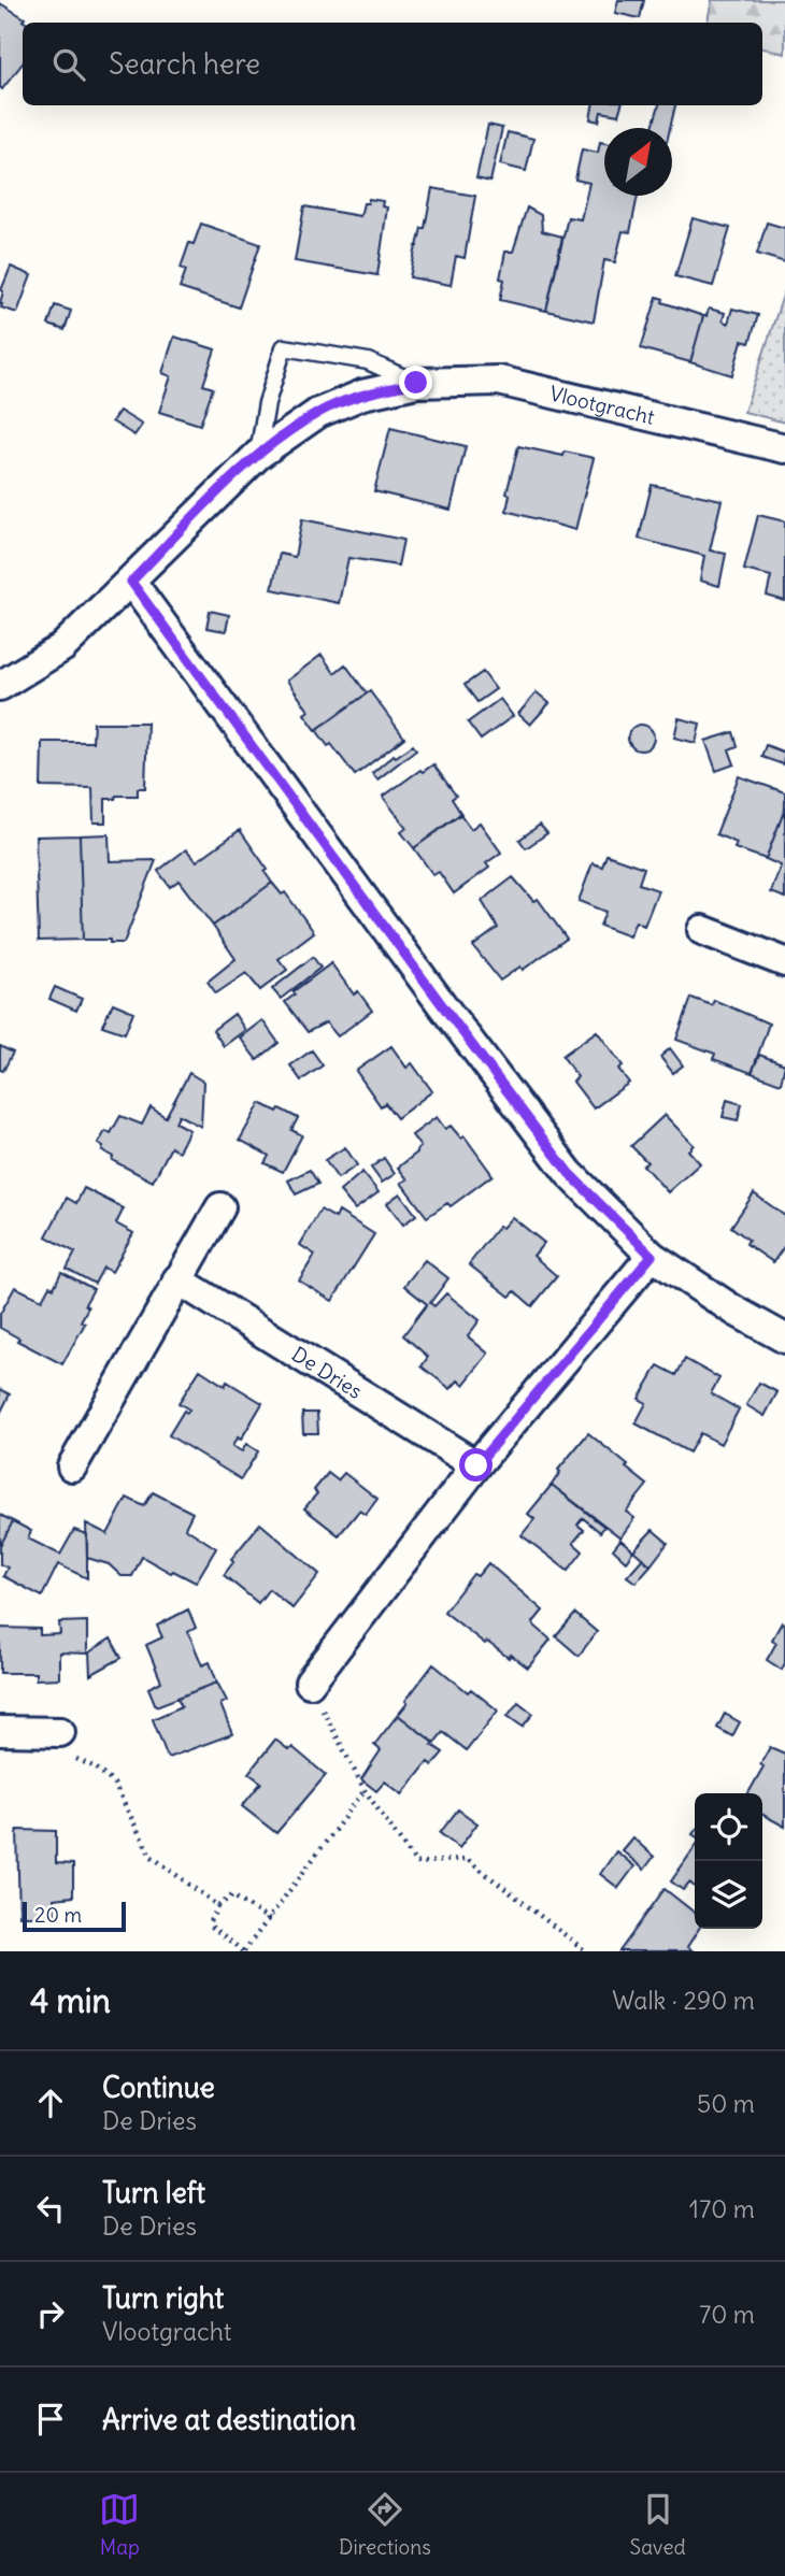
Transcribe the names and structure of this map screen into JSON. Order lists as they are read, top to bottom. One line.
{"streets":{"street":["Vlootgracht","De Dries"]},"scale_bar":"20 m","north":"top right","page":{"search":"Search here","scale":"20 m","heading":["4 min","Walk · 290 m"],"list":[["Continue","De Dries","50 m"],["Turn left","De Dries","170 m"],["Turn right","Vlootgracht","70 m"],"Arrive at destination"],"nav":["Map","Directions","Saved"]}}
